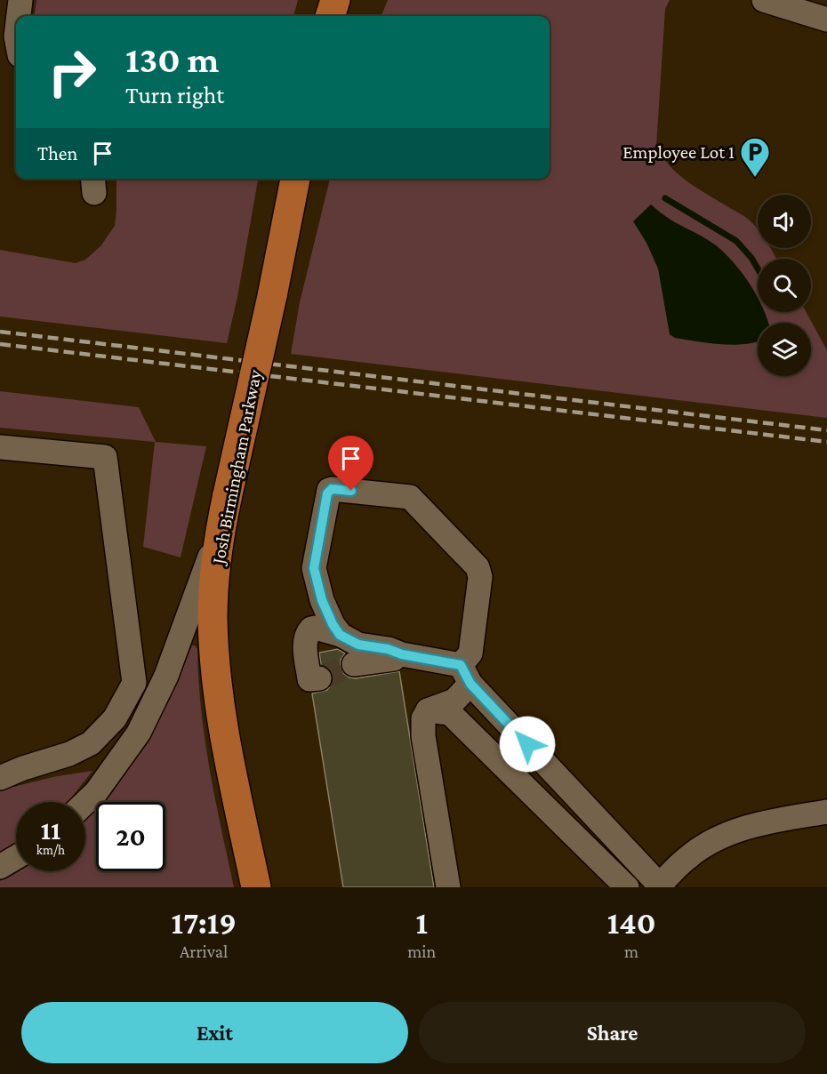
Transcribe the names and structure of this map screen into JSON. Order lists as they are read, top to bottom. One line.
{"streets":{"main road":["Josh Birmingham Parkway"]},"places":{"parking":["Employee Lot 1"]},"page":{"turn":["130 m","Turn right"],"then":"Then","speed":"11 km/h","limit":"20","eta":["17:19","Arrival","1","min","140","m"],"buttons":["Exit","Share"]}}
